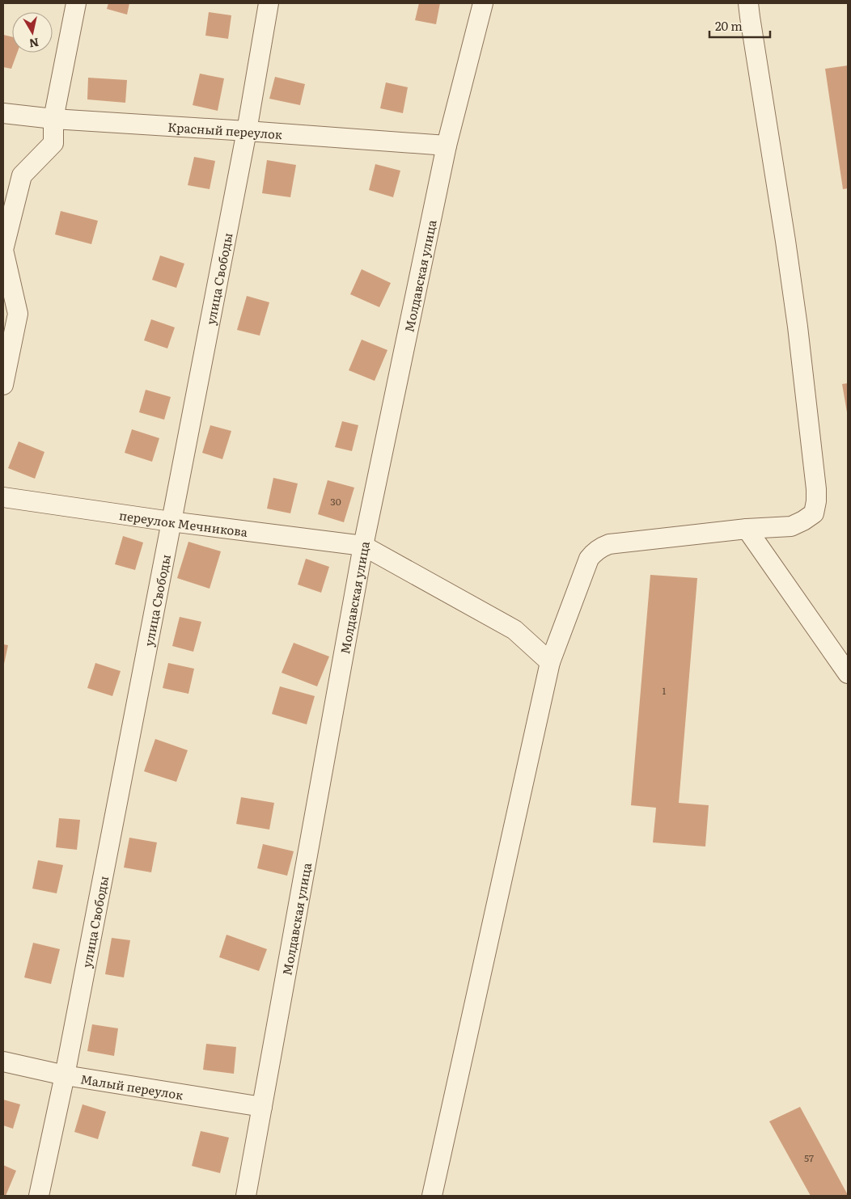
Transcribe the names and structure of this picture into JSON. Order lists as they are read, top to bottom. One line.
{"streets":{"street":["Красный переулок","Молдавская улица","улица Свободы","переулок Мечникова","Малый переулок"]},"crossings":[["Красный переулок","Молдавская улица"],["Красный переулок","улица Свободы"],["Молдавская улица","переулок Мечникова"],["Молдавская улица","Малый переулок"],["улица Свободы","переулок Мечникова"],["улица Свободы","Малый переулок"]],"house_numbers":["30","1","57"],"scale_bar":"20 m","north":"bottom"}
